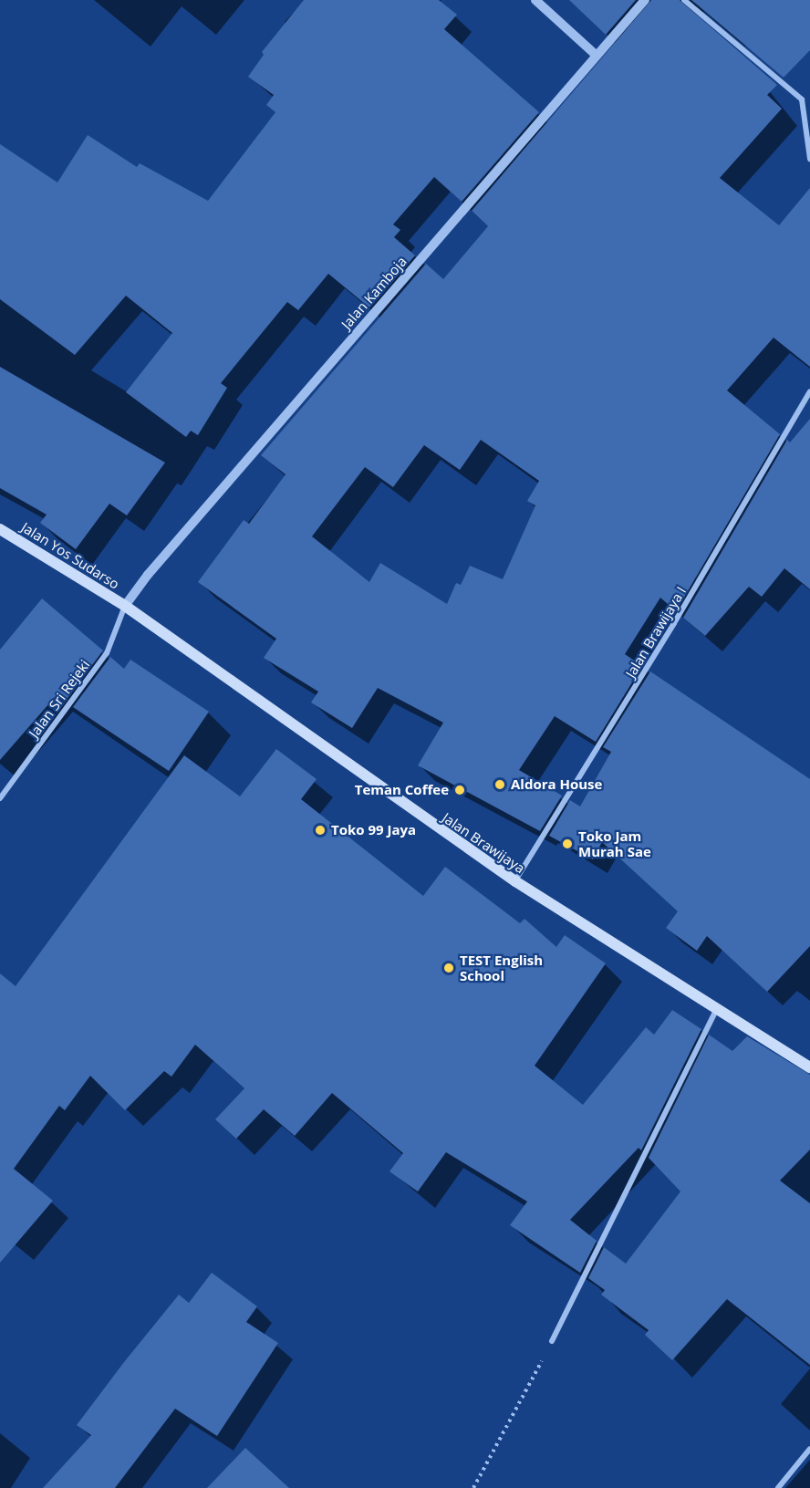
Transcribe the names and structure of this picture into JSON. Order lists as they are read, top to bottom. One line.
{"streets":{"main road":["Jalan Yos Sudarso","Jalan Brawijaya"],"street":["Jalan Kamboja","Jalan Brawijaya I","Jalan Sri Rejeki"]},"crossings":[["Jalan Kamboja","Jalan Yos Sudarso"],["Jalan Kamboja","Jalan Sri Rejeki"],["Jalan Kamboja","Jalan Brawijaya"],["Jalan Yos Sudarso","Jalan Sri Rejeki"],["Jalan Yos Sudarso","Jalan Brawijaya"],["Jalan Brawijaya I","Jalan Brawijaya"],["Jalan Sri Rejeki","Jalan Brawijaya"]],"places":["Aldora House","Teman Coffee","Toko 99 Jaya","Toko Jam Murah Sae","TEST English School"]}
